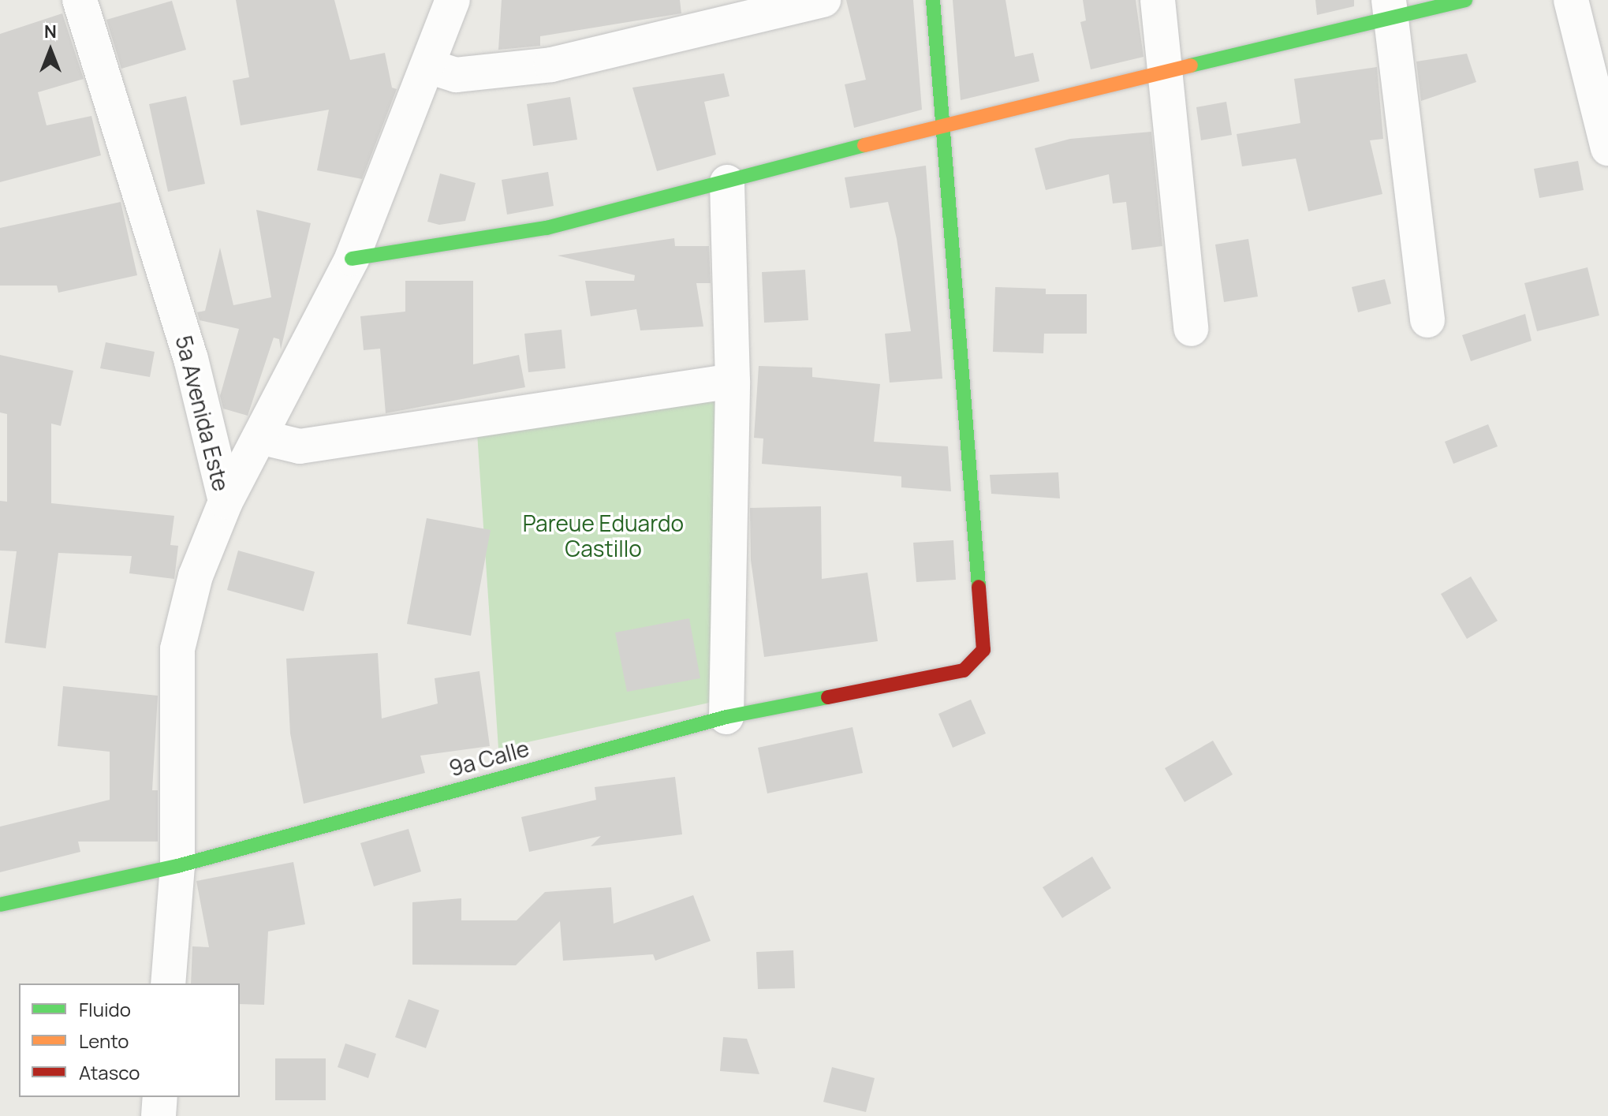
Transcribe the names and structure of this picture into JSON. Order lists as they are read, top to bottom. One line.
{"streets":{"street":["5a Avenida Este","9a Calle"]},"crossings":[["5a Avenida Este","9a Calle"]],"parks":["Pareue Eduardo Castillo"],"legend":["Fluido","Lento","Atasco"],"north":"top"}
